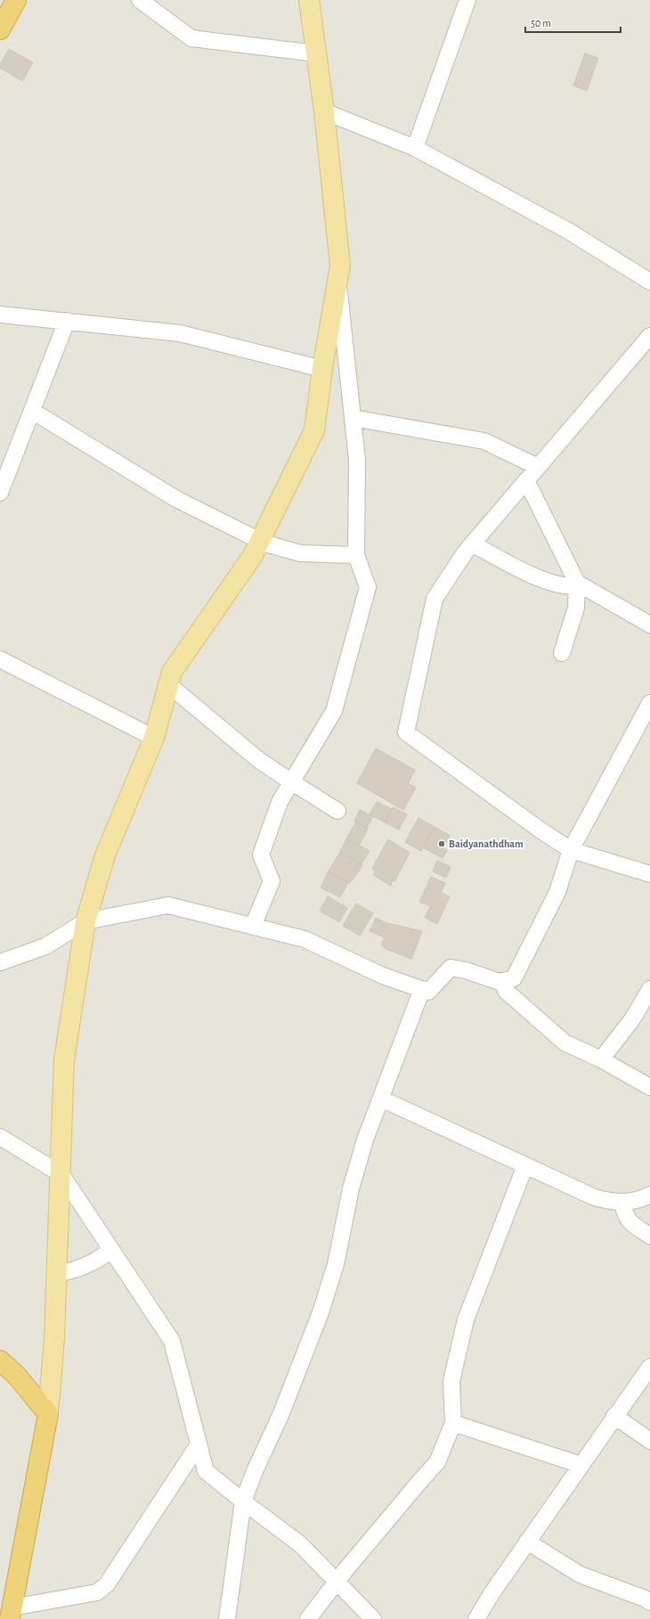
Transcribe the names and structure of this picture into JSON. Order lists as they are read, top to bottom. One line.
{"places":["Baidyanathdham"],"scale_bar":"50 m"}
